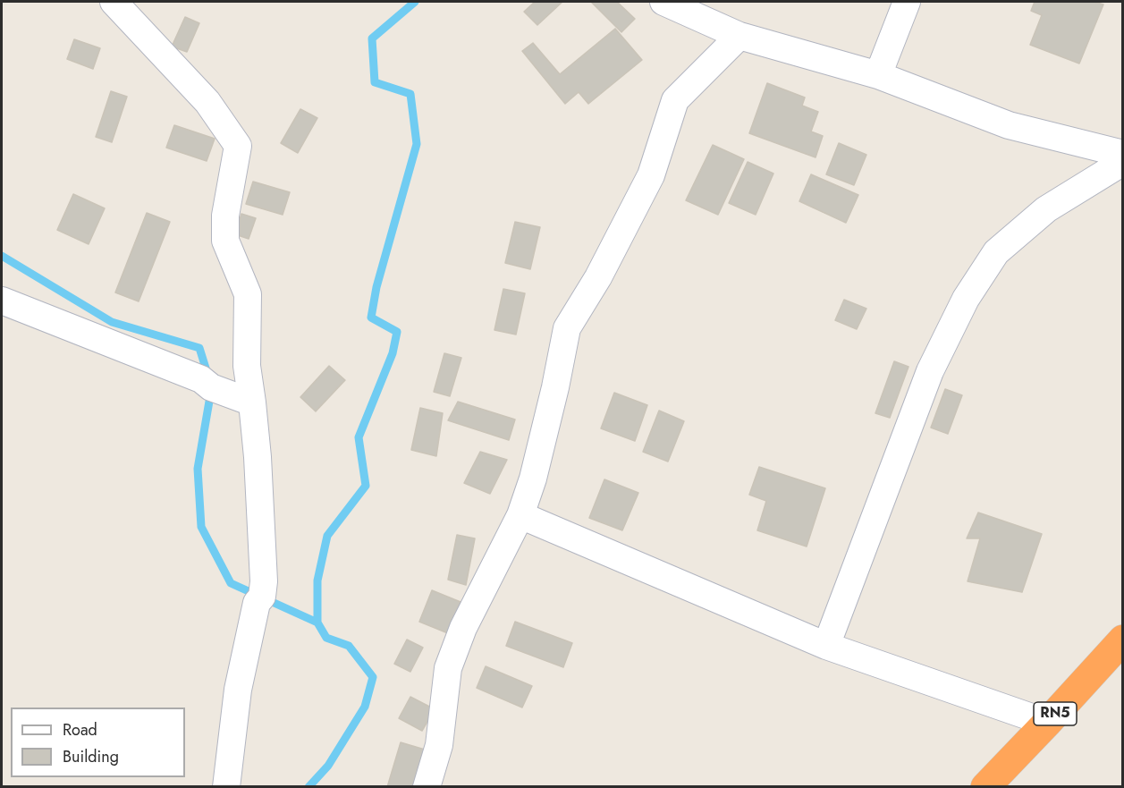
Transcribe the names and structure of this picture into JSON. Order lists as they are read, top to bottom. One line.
{"streets":{"highway":["RN5"]},"legend":["Road","Building"]}
